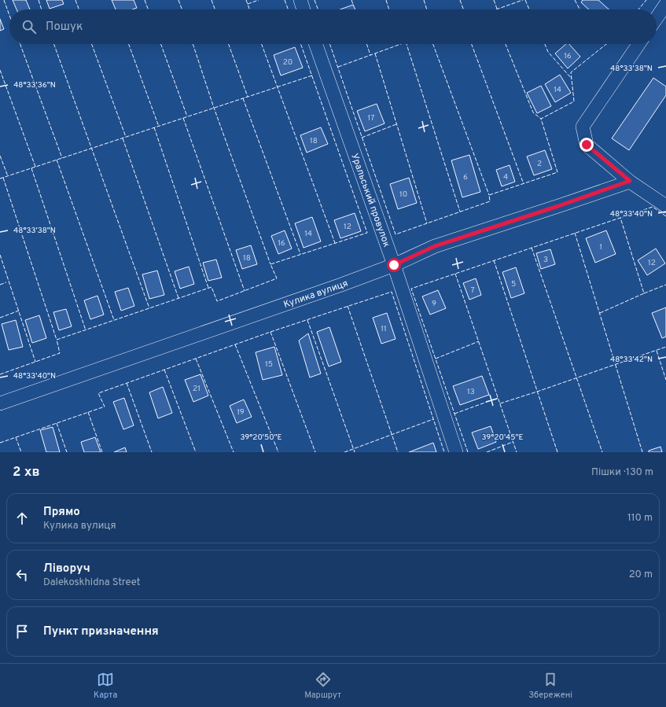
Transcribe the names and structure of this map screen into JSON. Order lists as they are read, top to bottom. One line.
{"streets":{"street":["Уральський провулок","Кулика вулиця"]},"crossings":[["Уральський провулок","Кулика вулиця"]],"house_numbers":["16","20","14","17","18","2","6","4","10","12","14","16","1","18","3","12","5","7","9","11","15","21","13","19"],"page":{"search":"Пошук","heading":["2 хв","Пішки · 130 m"],"list":[["Прямо","Кулика вулиця","110 m"],["Ліворуч","Dalekoskhidna Street","20 m"],"Пункт призначення"],"nav":["Карта","Маршрут","Збережені"]},"coordinates":["48°33'38\"N","48°33'36\"N","48°33'40\"N","48°33'42\"N","39°20'50\"E","39°20'45\"E"]}
